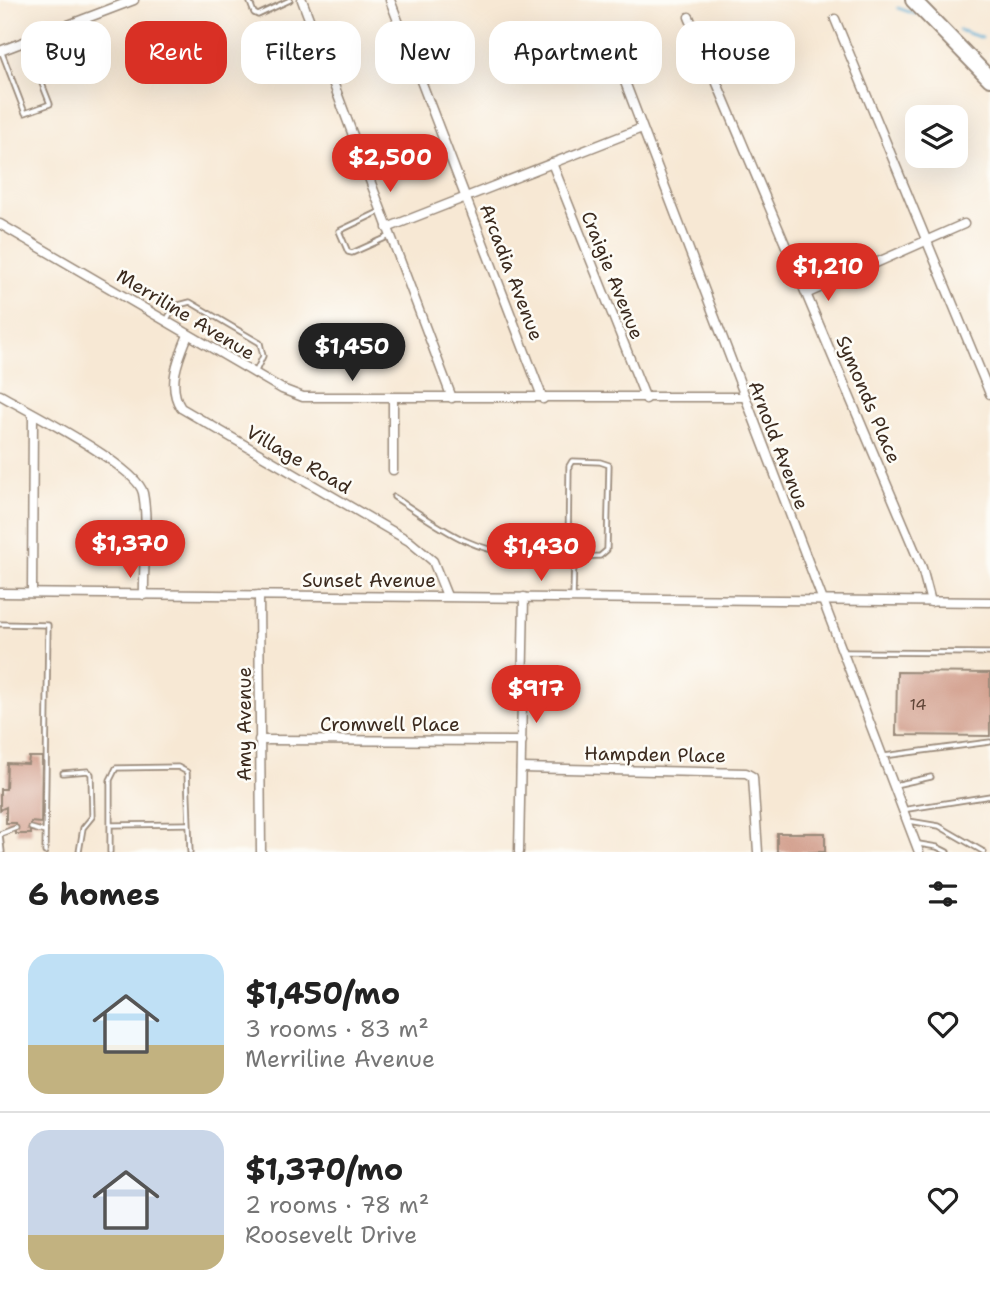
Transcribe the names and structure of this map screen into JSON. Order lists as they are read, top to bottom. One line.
{"streets":{"street":["Arcadia Avenue","Craigie Avenue","Merriline Avenue","Symonds Place","Arnold Avenue","Village Road","Sunset Avenue","Amy Avenue","Cromwell Place","Hampden Place"]},"crossings":[["Arcadia Avenue","Merriline Avenue"],["Craigie Avenue","Merriline Avenue"],["Merriline Avenue","Arnold Avenue"],["Merriline Avenue","Village Road"],["Symonds Place","Sunset Avenue"],["Arnold Avenue","Sunset Avenue"],["Village Road","Sunset Avenue"],["Sunset Avenue","Amy Avenue"],["Amy Avenue","Cromwell Place"]],"house_numbers":["14"],"page":{"chip":["Buy","Rent","Filters","New","Apartment","House"],"price":["$2,500","$1,210","$1,450","$1,370","$1,430","$917"],"heading":"6 homes","list":[{"name":"$1,450/mo","note":"3 rooms · 83 m² · Merriline Avenue"},{"name":"$1,370/mo","note":"2 rooms · 78 m² · Roosevelt Drive"}]}}
